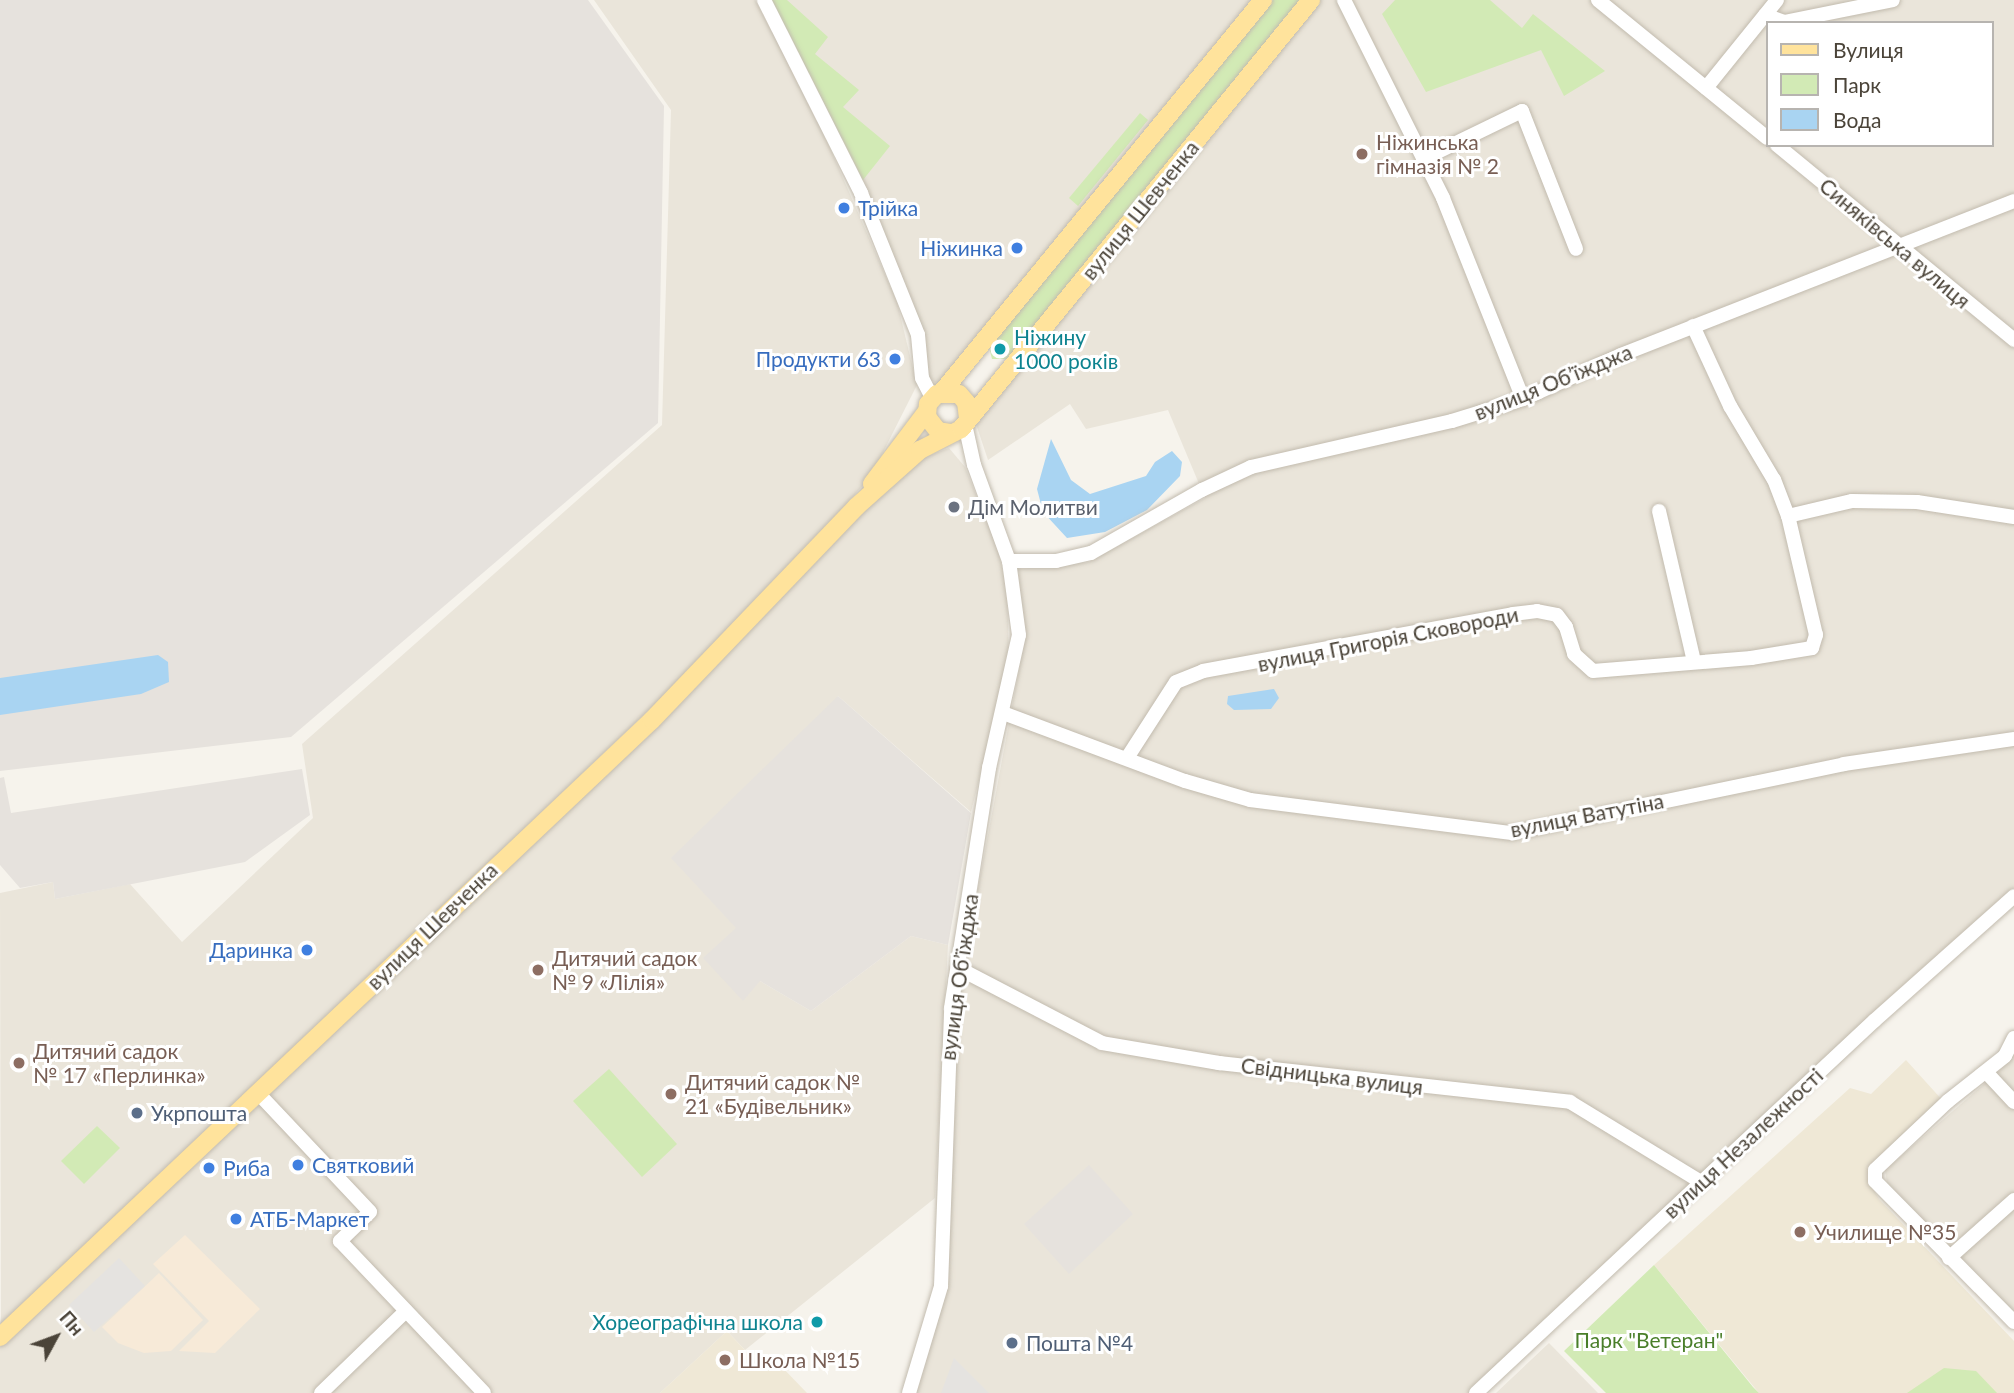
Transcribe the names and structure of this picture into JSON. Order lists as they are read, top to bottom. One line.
{"streets":{"main road":["вулиця Шевченка"],"street":["Синяківська вулиця","вулиця Обʼїжджа","вулиця Григорія Сковороди","вулиця Ватутіна","Свідницька вулиця","вулиця Незалежності"]},"crossings":[["вулиця Шевченка","вулиця Обʼїжджа"],["Синяківська вулиця","вулиця Обʼїжджа"],["вулиця Обʼїжджа","вулиця Григорія Сковороди"],["вулиця Обʼїжджа","вулиця Ватутіна"],["вулиця Обʼїжджа","Свідницька вулиця"],["вулиця Григорія Сковороди","вулиця Ватутіна"],["Свідницька вулиця","вулиця Незалежності"]],"parks":["Парк \"Ветеран\""],"places":["Ніжинська гімназія № 2","Трійка","Ніжинка","Ніжину 1000 років","Продукти 63","Дім Молитви","Даринка","Дитячий садок № 9 «Лілія»","Дитячий садок № 17 «Перлинка»","Дитячий садок № 21 «Будівельник»","Укрпошта","Святковий","Риба","АТБ-Маркет","Училище №35","Хореографічна школа","Пошта №4","Школа №15"],"legend":["Вулиця","Парк","Вода"],"north":"top right"}
